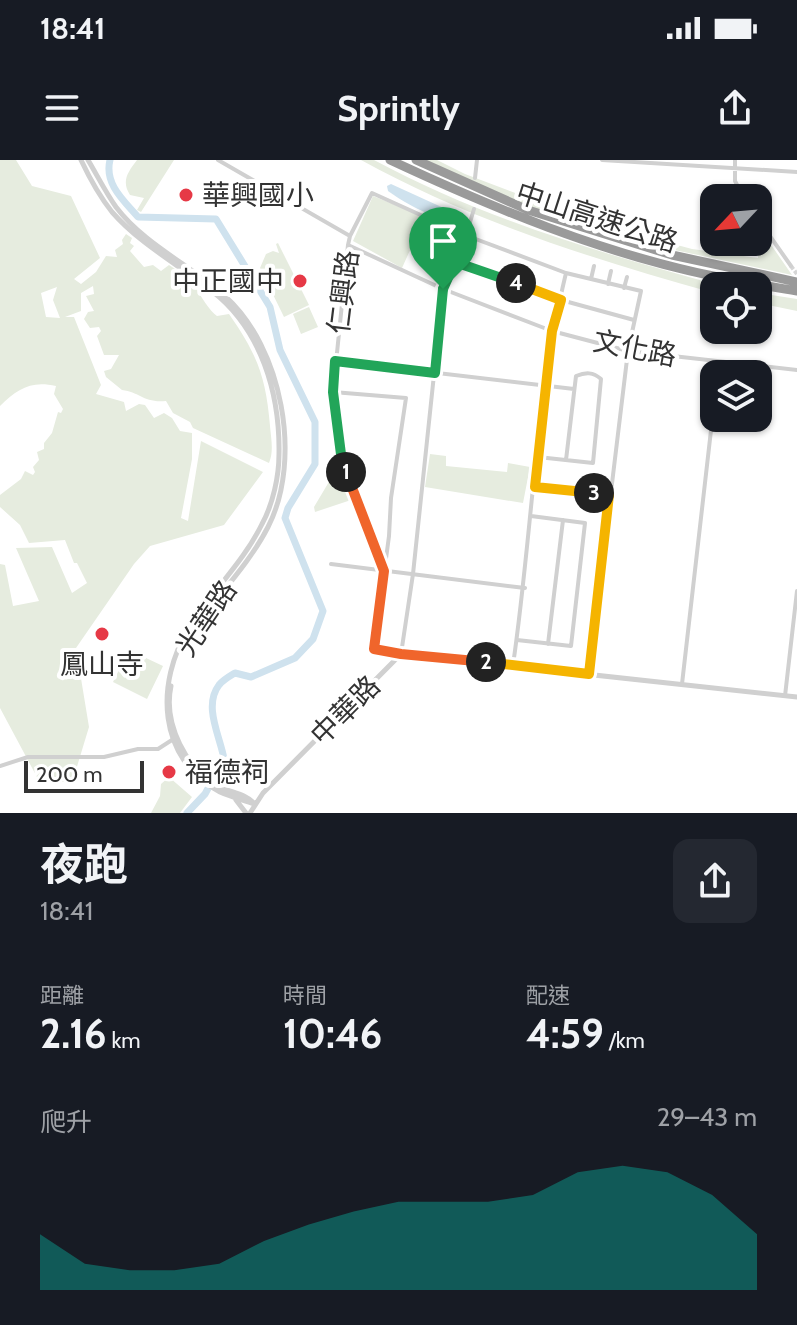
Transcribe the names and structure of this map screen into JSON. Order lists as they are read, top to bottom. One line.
{"streets":{"highway":["中山高速公路"],"street":["仁興路","文化路","光華路","中華路"]},"crossings":[["仁興路","文化路"],["仁興路","中華路"],["光華路","中華路"]],"places":["華興國小","中正國中","鳳山寺","福德祠"],"scale_bar":"200 m","north":"bottom left","page":{"status":"18:41","header":"Sprintly","pins":["4","1","3","2"],"scale":"200 m","heading":["夜跑","18:41"],"stats":[["距離","2.16 km"],["時間","10:46"],["配速","4:59 /km"]],"chart":["爬升","29–43 m"]}}
